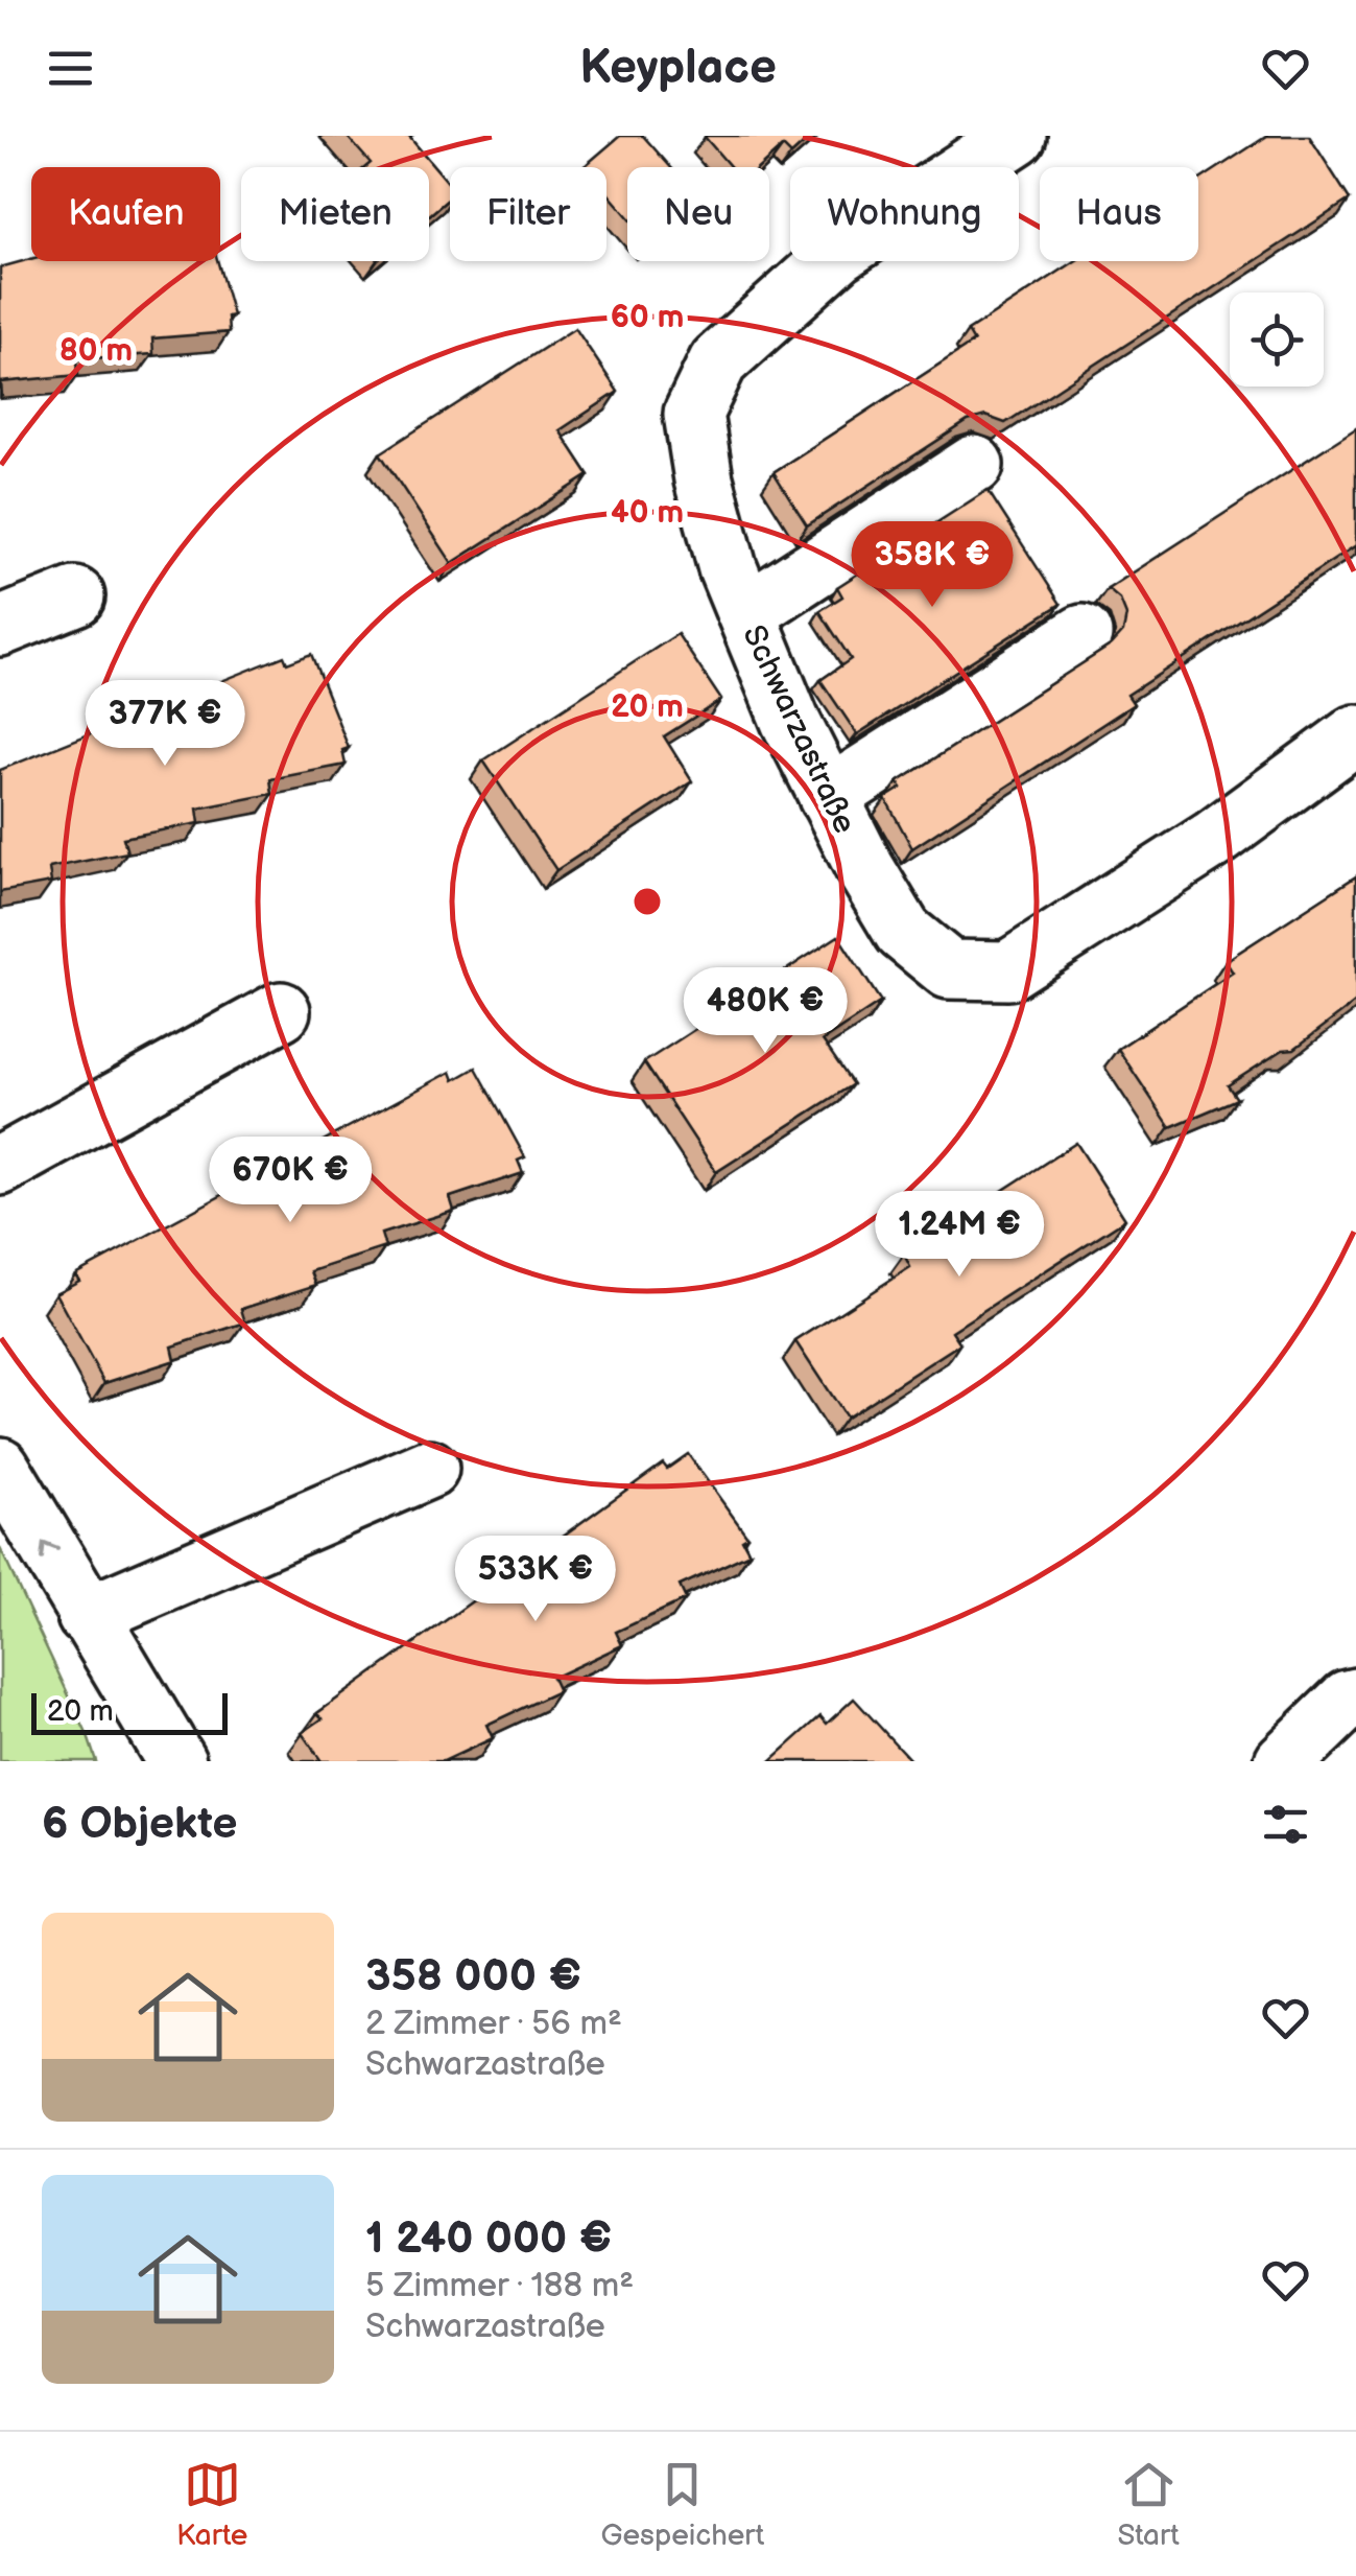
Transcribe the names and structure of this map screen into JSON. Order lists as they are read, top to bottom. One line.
{"streets":{"street":["Schwarzastraße"]},"scale_bar":"20 m","page":{"header":"Keyplace","chip":["Kaufen","Mieten","Filter","Neu","Wohnung","Haus"],"price":["358K €","377K €","480K €","670K €","1.24M €","533K €"],"scale":"20 m","heading":"6 Objekte","list":[{"name":"358 000 €","note":"2 Zimmer · 56 m² · Schwarzastraße"},{"name":"1 240 000 €","note":"5 Zimmer · 188 m² · Schwarzastraße"}],"tabs":["Karte","Gespeichert","Start"]},"rings":["60 m","80 m","40 m","20 m"]}
